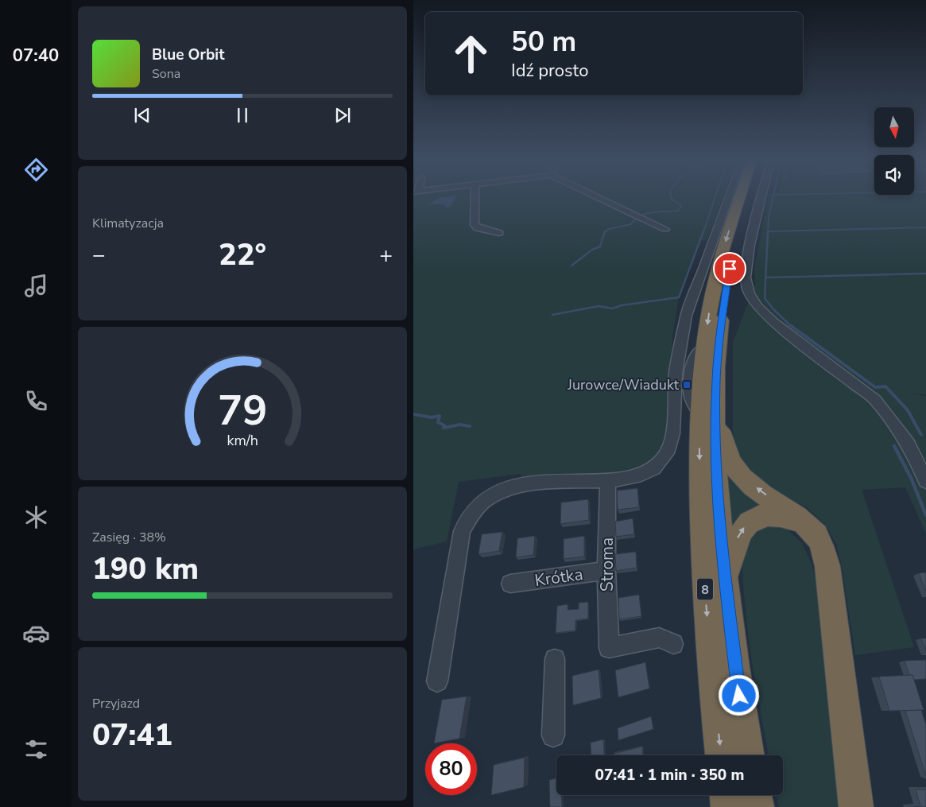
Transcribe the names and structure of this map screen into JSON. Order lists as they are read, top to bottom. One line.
{"streets":{"highway":["8"],"street":["Stroma","Krótka"]},"crossings":[["Stroma","Krótka"]],"places":{"transit":["Jurowce/Wiadukt"]},"north":"bottom","page":{"tabs":"07:40","turn":["50 m","Idź prosto"],"song":["Blue Orbit","Sona"],"tile":["Klimatyzacja",["Zasięg · 38%","190 km"],["Przyjazd","07:41"]],"heat":["−","22°","+"],"limit":"80","trip":"07:41 · 1 min · 350 m","gauge":["79","km/h"]}}
